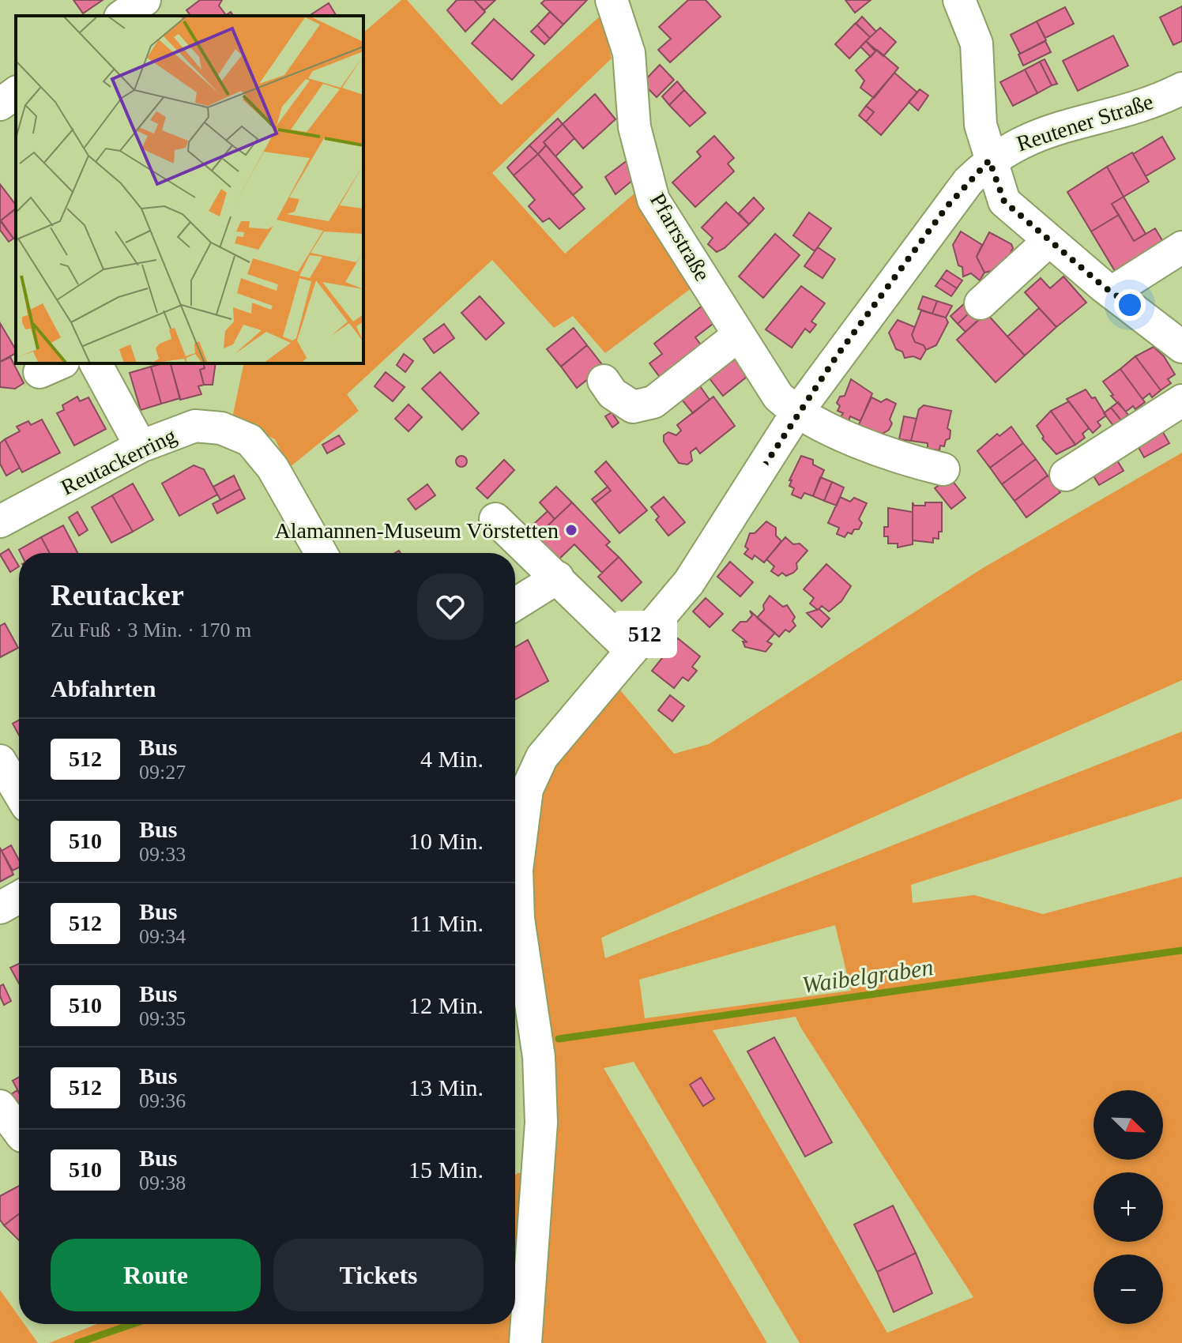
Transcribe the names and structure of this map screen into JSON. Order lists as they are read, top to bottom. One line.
{"streets":{"street":["Reutener Straße","Pfarrstraße","Reutackerring"]},"crossings":[["Reutener Straße","Pfarrstraße"]],"water":["Waibelgraben"],"places":["Alamannen-Museum Vörstetten"],"lines":["bus line 512"],"north":"bottom right","page":{"on_map":"512","heading":[["Reutacker","Zu Fuß · 3 Min. · 170 m"],"Abfahrten"],"list":[{"mark":"512","name":"Bus","note":"09:27","value":"4 Min."},{"mark":"510","name":"Bus","note":"09:33","value":"10 Min."},{"mark":"512","name":"Bus","note":"09:34","value":"11 Min."},{"mark":"510","name":"Bus","note":"09:35","value":"12 Min."},{"mark":"512","name":"Bus","note":"09:36","value":"13 Min."},{"mark":"510","name":"Bus","note":"09:38","value":"15 Min."}],"map_buttons":["+","−"],"buttons":["Route","Tickets"]}}
